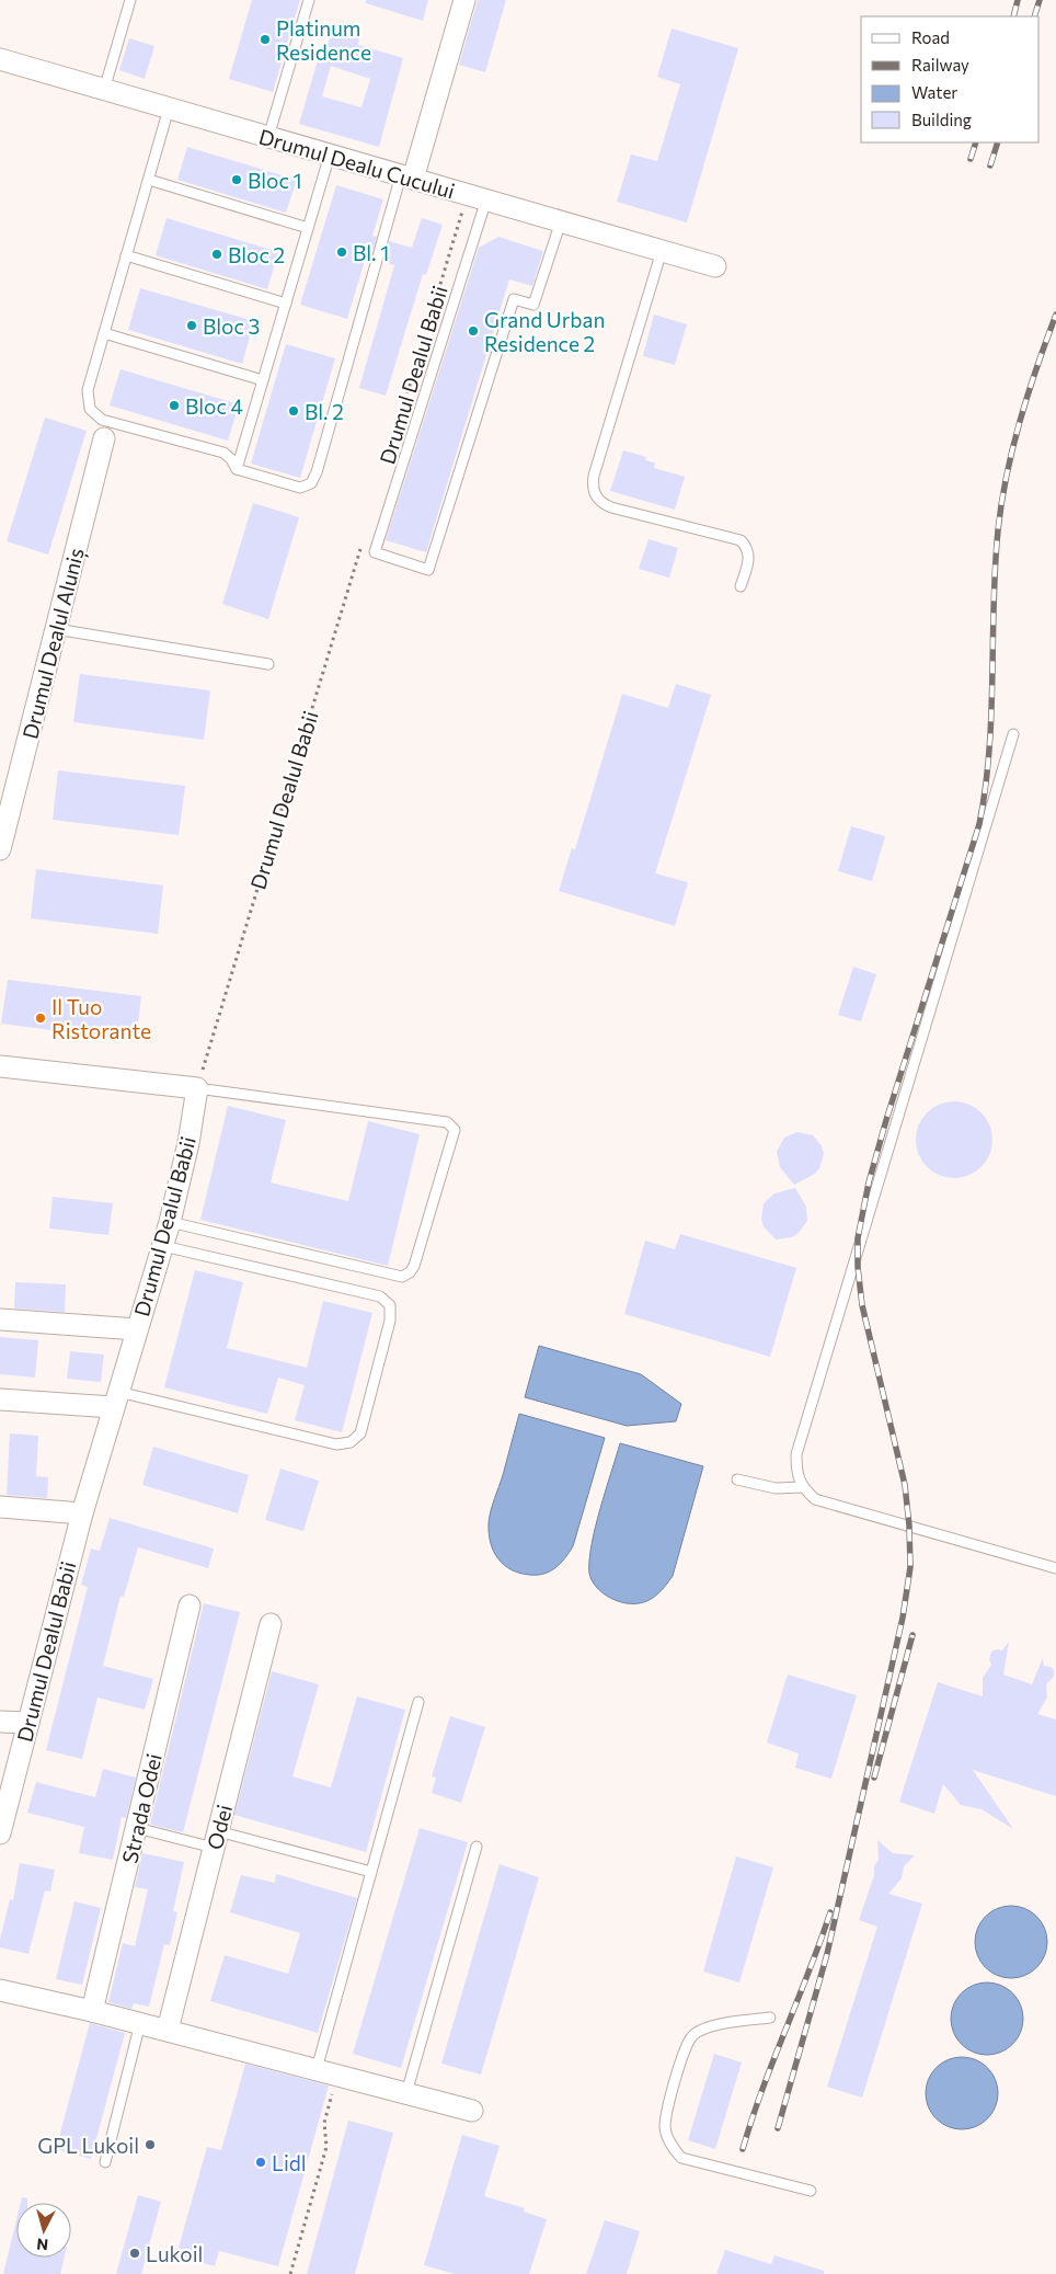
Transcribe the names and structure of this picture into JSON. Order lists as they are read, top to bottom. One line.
{"streets":{"street":["Drumul Dealu Cucului","Drumul Dealul Babii","Drumul Dealul Aluniș","Strada Odei","Odei"]},"crossings":[["Drumul Dealu Cucului","Drumul Dealul Babii"]],"places":["Platinum Residence","Bloc 1","Bl. 1","Bloc 2","Bloc 3","Grand Urban Residence 2","Bloc 4","Bl. 2","Il Tuo Ristorante","GPL Lukoil","Lidl","Lukoil"],"legend":["Road","Railway","Water","Building"],"north":"bottom"}
